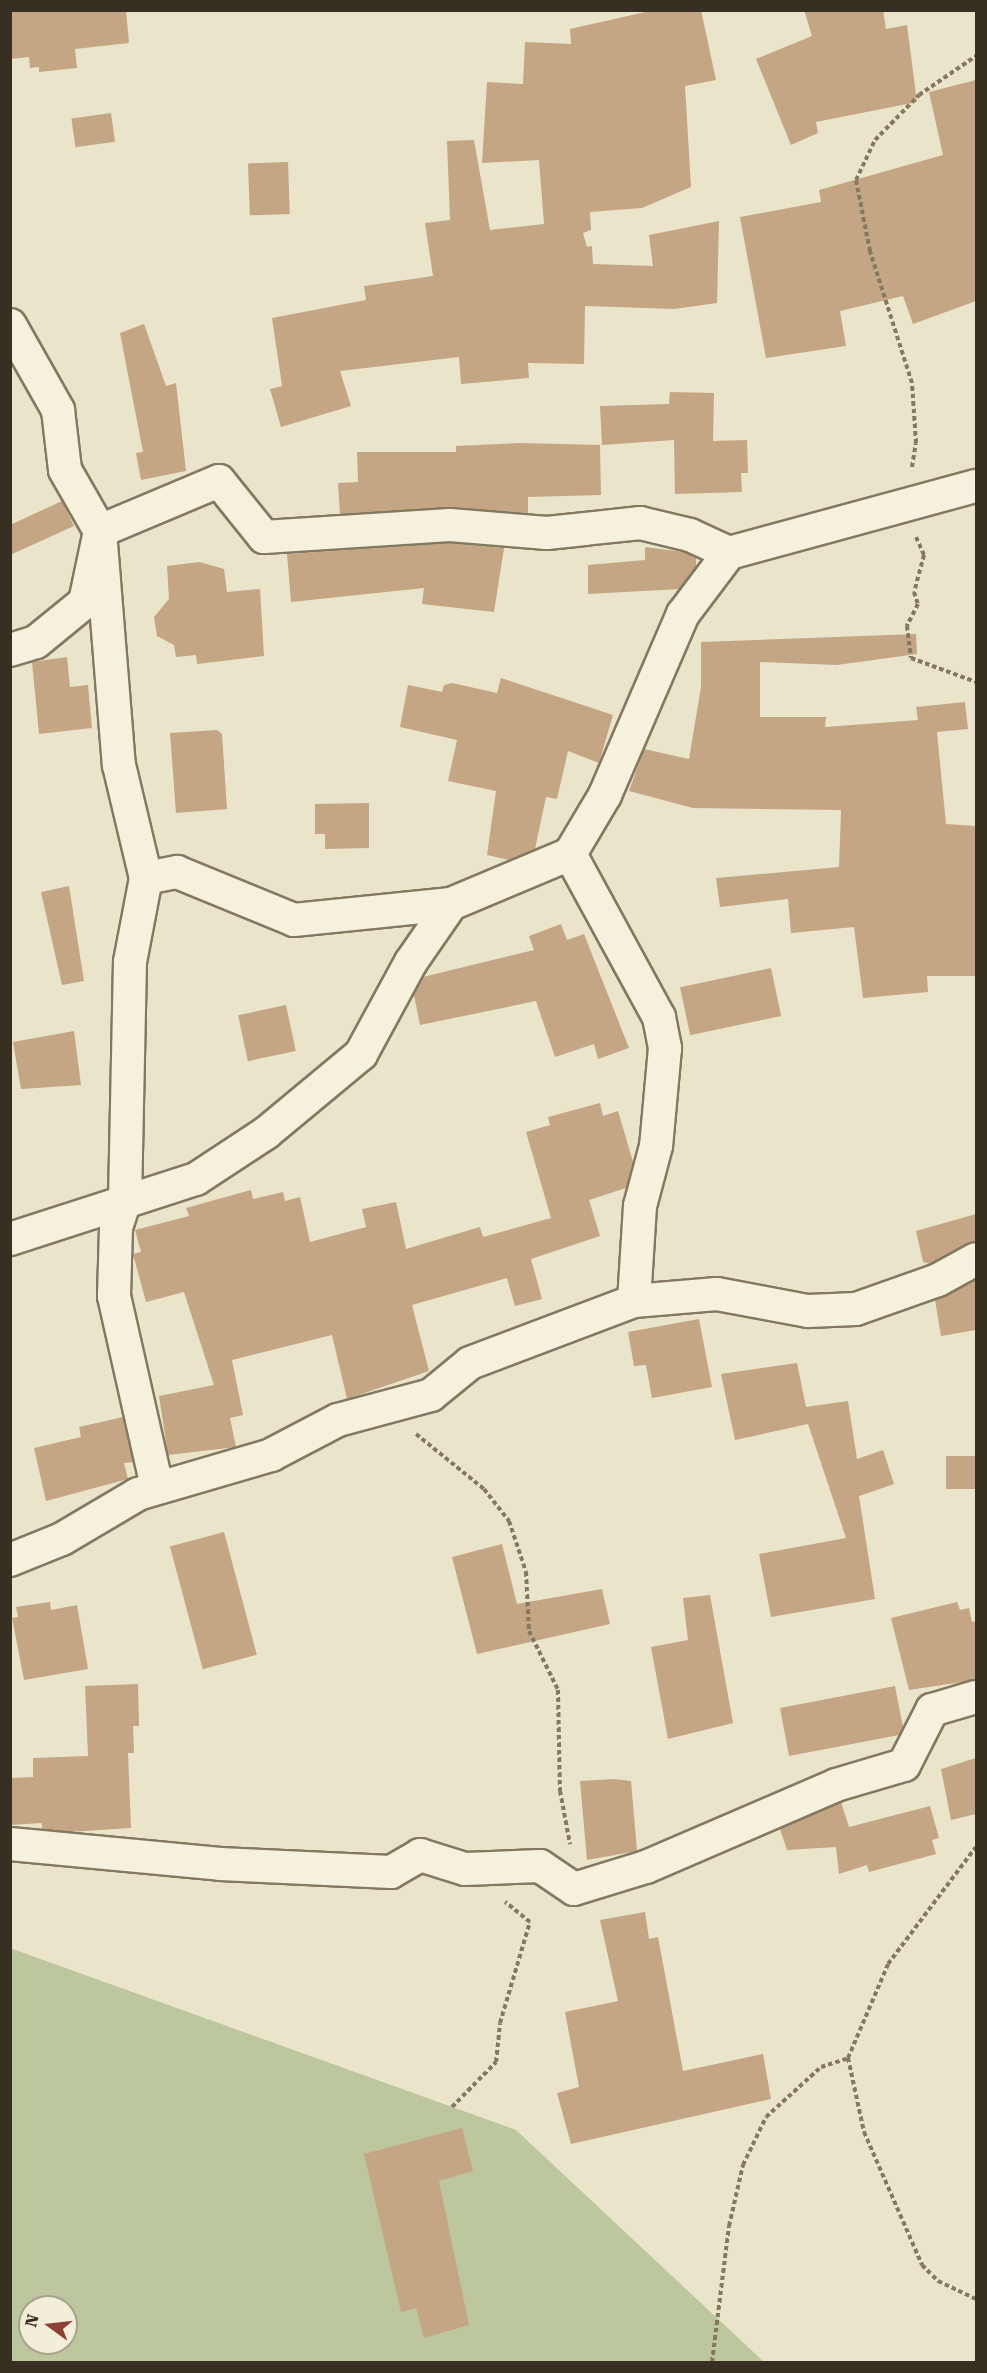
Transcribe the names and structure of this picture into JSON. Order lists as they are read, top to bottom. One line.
{"north":"left"}
